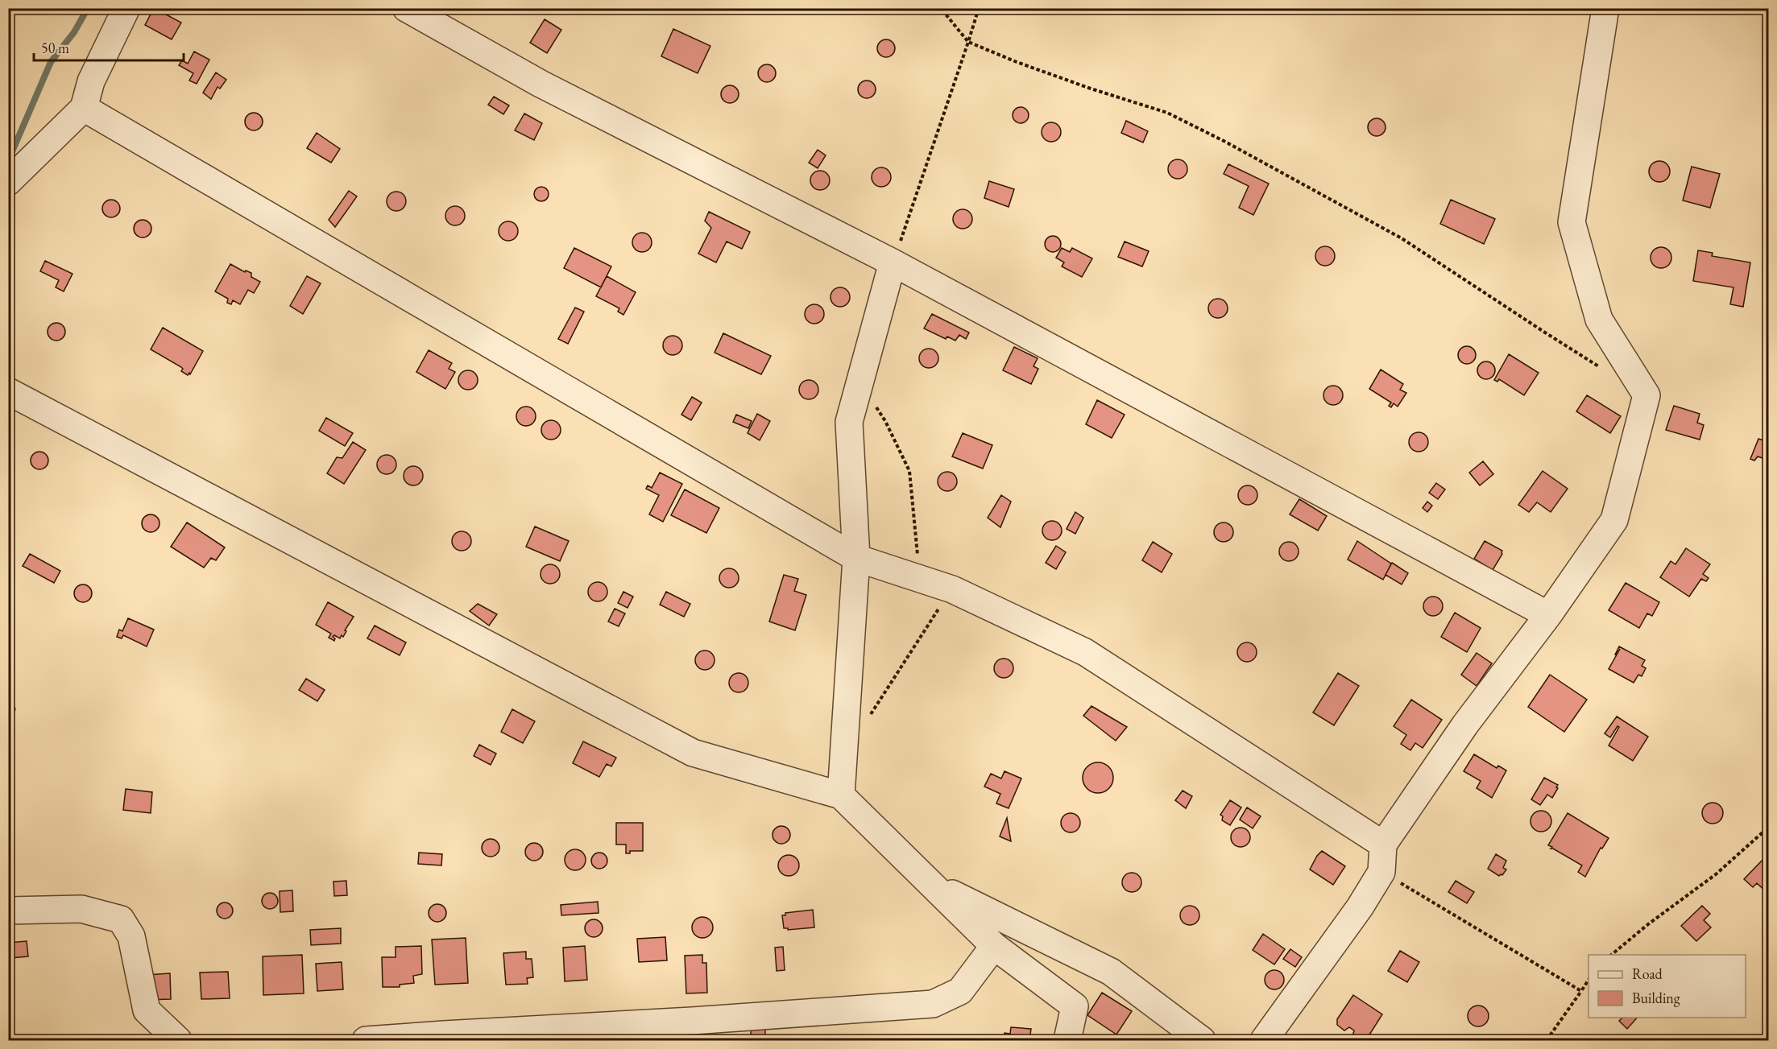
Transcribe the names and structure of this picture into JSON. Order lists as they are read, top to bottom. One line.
{"legend":["Road","Building"],"scale_bar":"50 m"}
